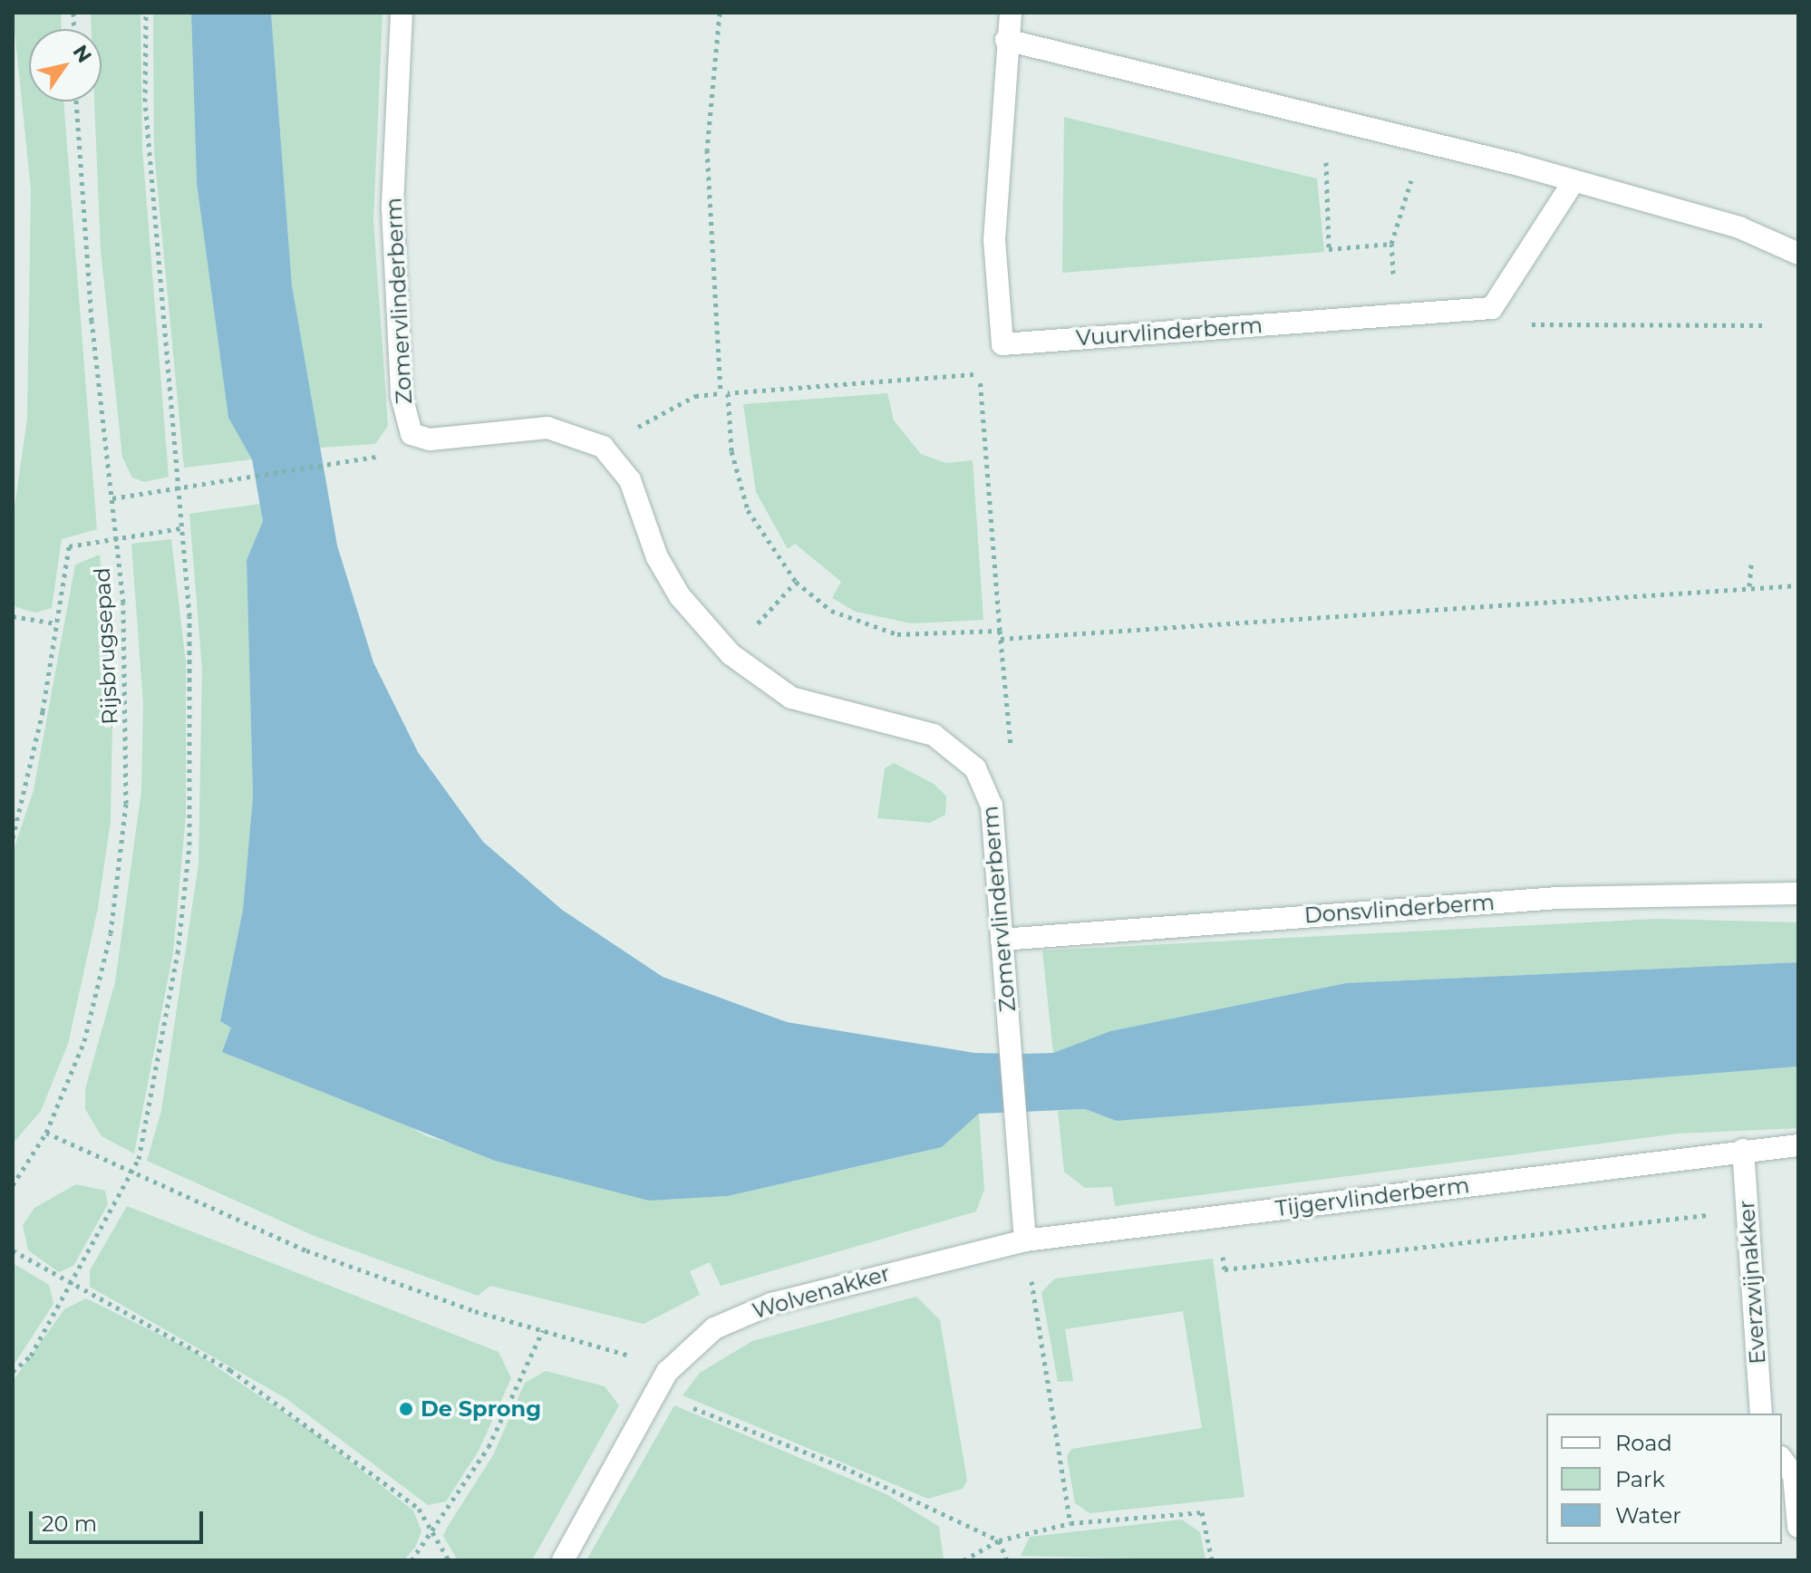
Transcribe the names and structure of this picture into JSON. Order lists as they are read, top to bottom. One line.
{"streets":{"street":["Zomervlinderberm","Vuurvlinderberm","Donsvlinderberm","Tijgervlinderberm","Everzwijnakker","Wolvenakker"],"path":["Rijsbrugsepad"]},"crossings":[["Zomervlinderberm","Donsvlinderberm"],["Zomervlinderberm","Tijgervlinderberm"],["Tijgervlinderberm","Everzwijnakker"],["Tijgervlinderberm","Wolvenakker"]],"places":["De Sprong"],"legend":["Road","Park","Water"],"scale_bar":"20 m","north":"top right"}
